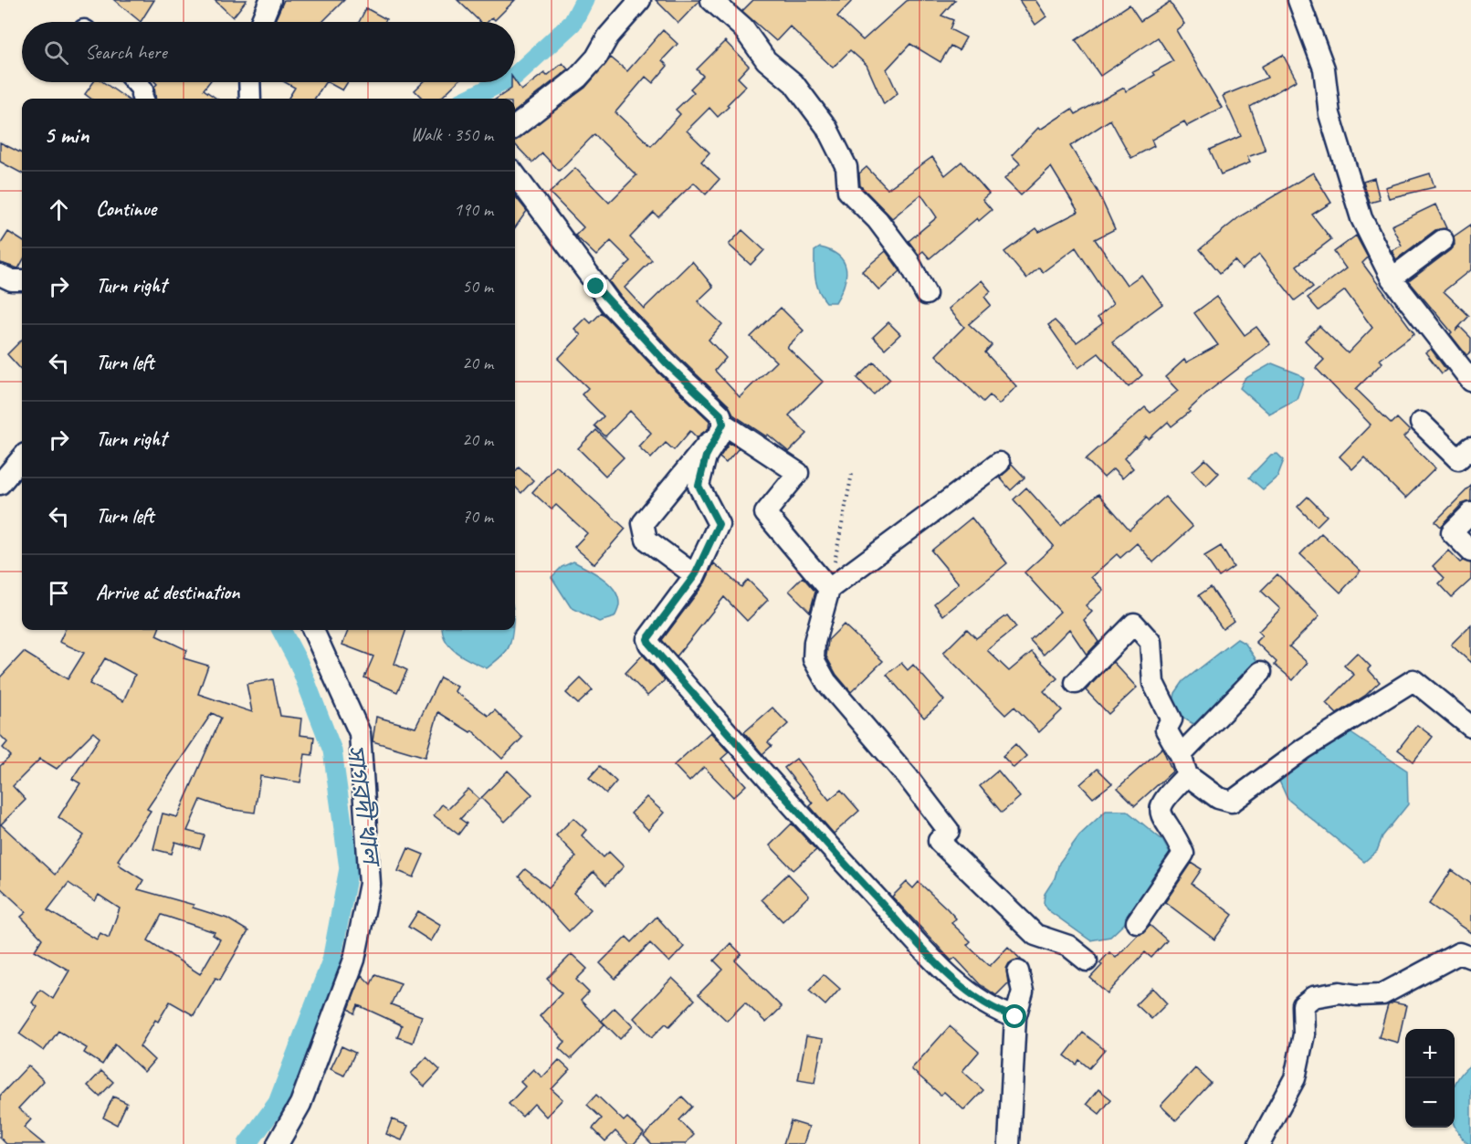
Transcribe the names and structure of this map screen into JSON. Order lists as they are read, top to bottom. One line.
{"water":["সাগরদী খাল"],"page":{"search":"Search here","heading":["5 min","Walk · 350 m"],"list":[["Continue","190 m"],["Turn right","50 m"],["Turn left","20 m"],["Turn right","20 m"],["Turn left","70 m"],"Arrive at destination"],"map_buttons":["+","−"]}}
